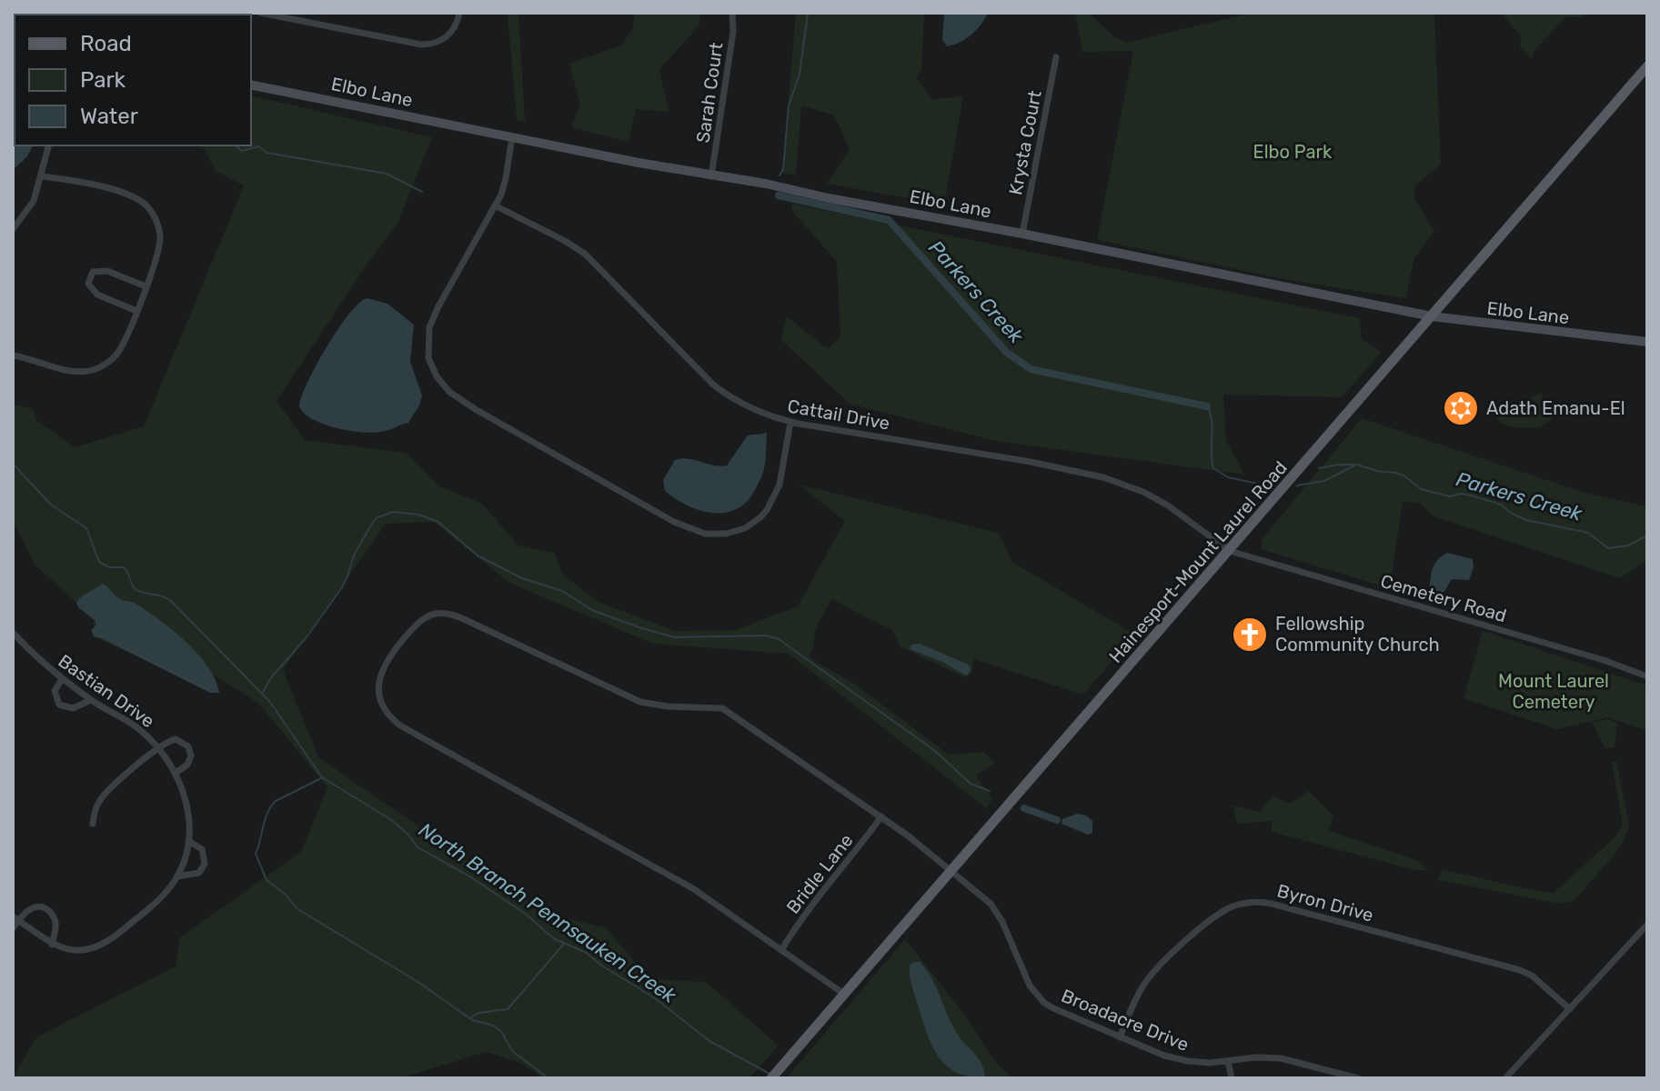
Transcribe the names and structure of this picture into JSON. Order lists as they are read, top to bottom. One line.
{"streets":{"main road":["Hainesport-Mount Laurel Road"],"street":["Elbo Lane","Sarah Court","Krysta Court","Cattail Drive","Cemetery Road","Bastian Drive","Bridle Lane","Byron Drive","Broadacre Drive"]},"crossings":[["Elbo Lane","Sarah Court"],["Elbo Lane","Krysta Court"],["Elbo Lane","Hainesport-Mount Laurel Road"],["Cattail Drive","Hainesport-Mount Laurel Road"],["Cattail Drive","Cemetery Road"],["Hainesport-Mount Laurel Road","Cemetery Road"],["Hainesport-Mount Laurel Road","Broadacre Drive"],["Bridle Lane","Broadacre Drive"],["Byron Drive","Broadacre Drive"]],"water":["Parkers Creek","North Branch Pennsauken Creek"],"parks":["Elbo Park","Mount Laurel Cemetery"],"places":{"synagogue":["Adath Emanu-El"],"church":["Fellowship Community Church"]},"legend":["Road","Park","Water"]}
